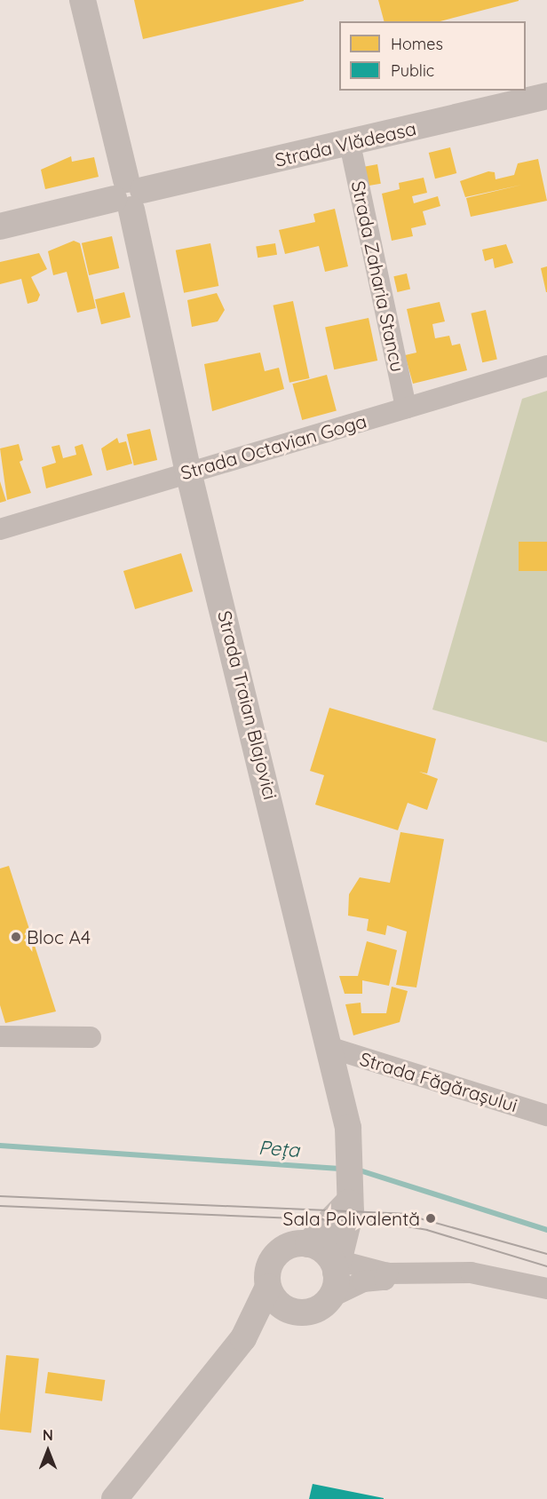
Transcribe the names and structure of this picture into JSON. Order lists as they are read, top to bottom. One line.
{"streets":{"street":["Strada Vlădeasa","Strada Zaharia Stancu","Strada Octavian Goga","Strada Traian Blajovici","Strada Făgărașului"]},"crossings":[["Strada Vlădeasa","Strada Zaharia Stancu"],["Strada Vlădeasa","Strada Traian Blajovici"],["Strada Zaharia Stancu","Strada Octavian Goga"],["Strada Octavian Goga","Strada Traian Blajovici"],["Strada Traian Blajovici","Strada Făgărașului"]],"water":["Peța"],"places":["Bloc A4","Sala Polivalentă"],"legend":["Homes","Public"],"north":"top"}
